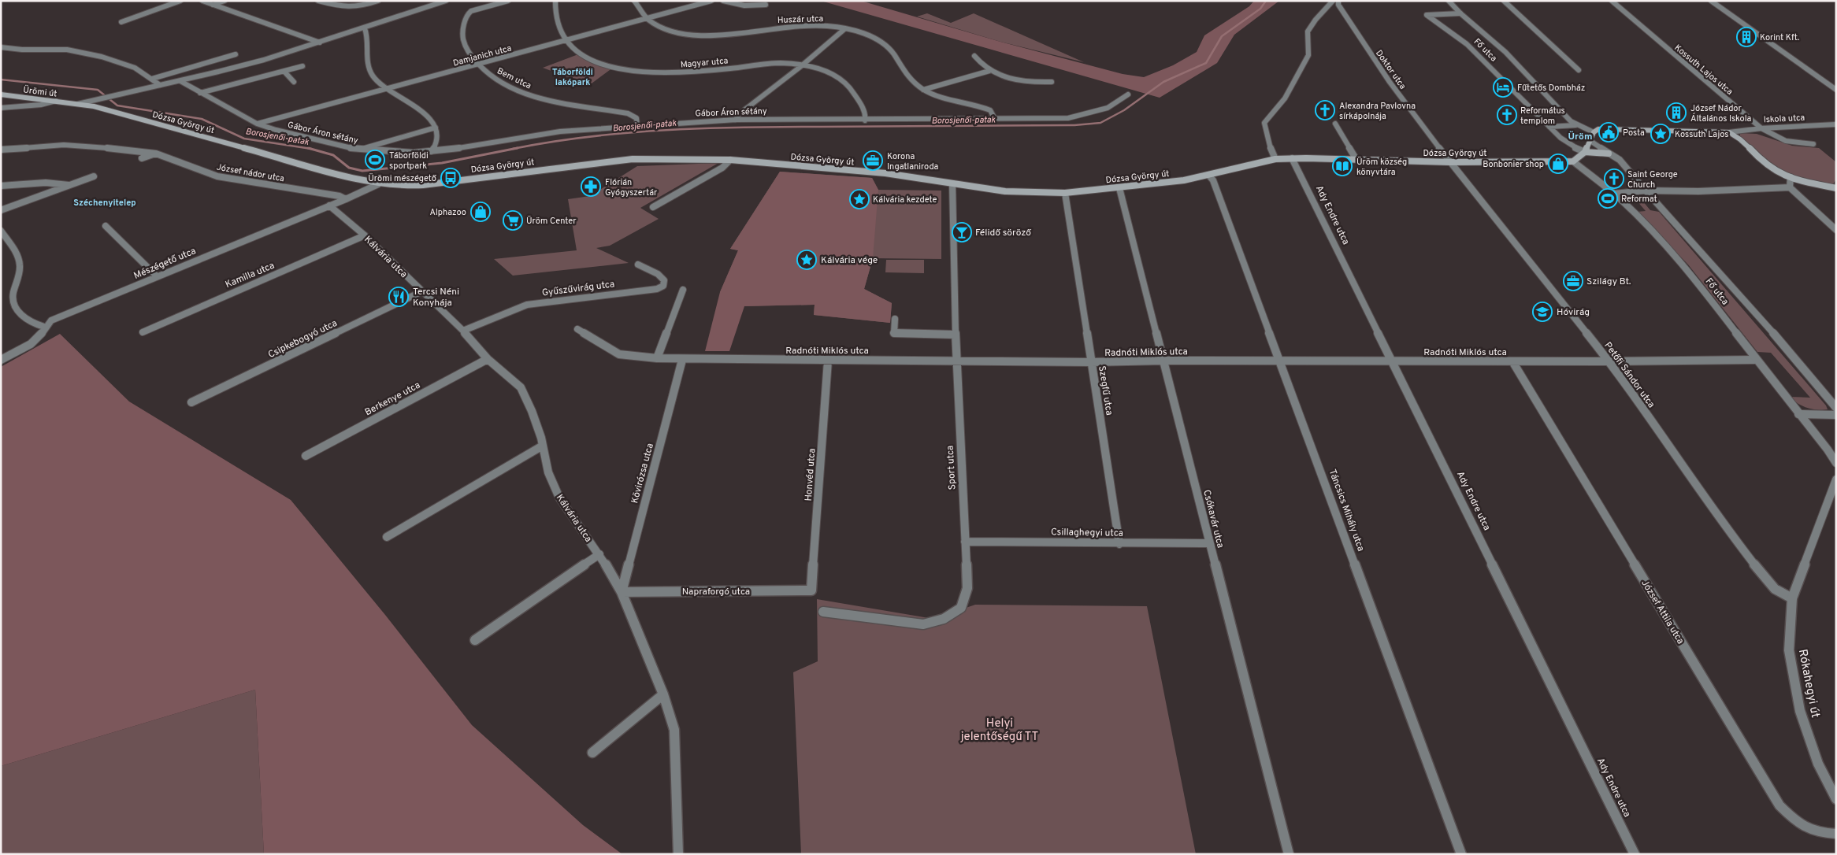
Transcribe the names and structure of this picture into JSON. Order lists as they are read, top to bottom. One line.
{"streets":{"main road":["Ürömi út","Iskola utca","Dózsa György út"],"street":["Huszár utca","Fő utca","Damjanich utca","Magyar utca","Doktor utca","Kossuth Lajos utca","Bem utca","Gábor Áron sétány","József nádor utca","Ady Endre utca","Kálvária utca","Mészégető utca","Kamilla utca","Gyűszűvirág utca","Csipkebogyó utca","Radnóti Miklós utca","Petőfi Sándor utca","Szegfű utca","Berkenye utca","Sport utca","Kövirózsa utca","Honvéd utca","Táncsics Mihály utca","Csókavár utca","Csillaghegyi utca","Napraforgó utca","József Attila utca","Rókahegyi út"]},"crossings":[["Huszár utca","Damjanich utca"],["Huszár utca","Gábor Áron sétány"],["Fő utca","Iskola utca"],["Fő utca","Dózsa György út"],["Fő utca","Radnóti Miklós utca"],["Damjanich utca","Magyar utca"],["Damjanich utca","Bem utca"],["Damjanich utca","Gábor Áron sétány"],["Magyar utca","Gábor Áron sétány"],["Doktor utca","Dózsa György út"],["Doktor utca","Petőfi Sándor utca"],["Kossuth Lajos utca","Iskola utca"],["Bem utca","Gábor Áron sétány"],["Ürömi út","Dózsa György út"],["Dózsa György út","Ady Endre utca"],["Dózsa György út","Petőfi Sándor utca"],["Dózsa György út","Szegfű utca"],["Dózsa György út","Sport utca"],["Dózsa György út","Táncsics Mihály utca"],["Dózsa György út","Csókavár utca"],["József nádor utca","Mészégető utca"],["Ady Endre utca","Radnóti Miklós utca"],["Kálvária utca","Mészégető utca"],["Kálvária utca","Kamilla utca"],["Kálvária utca","Gyűszűvirág utca"],["Kálvária utca","Csipkebogyó utca"],["Kálvária utca","Berkenye utca"],["Kálvária utca","Kövirózsa utca"],["Kálvária utca","Napraforgó utca"],["Radnóti Miklós utca","Petőfi Sándor utca"],["Radnóti Miklós utca","Szegfű utca"],["Radnóti Miklós utca","Sport utca"],["Radnóti Miklós utca","Kövirózsa utca"],["Radnóti Miklós utca","Honvéd utca"],["Radnóti Miklós utca","Táncsics Mihály utca"],["Radnóti Miklós utca","Csókavár utca"],["Radnóti Miklós utca","József Attila utca"],["Petőfi Sándor utca","Rókahegyi út"],["Szegfű utca","Csillaghegyi utca"],["Sport utca","Csillaghegyi utca"],["Kövirózsa utca","Napraforgó utca"],["Honvéd utca","Napraforgó utca"],["Csókavár utca","Csillaghegyi utca"]],"districts":["Táborföldi lakópark","Üröm","Széchenyitelep"],"water":["Borosjenői-patak"],"parks":["Helyi jelentőségű TT"],"places":{"building":["Korint Kft.","József Nádor Általános Iskola"],"hotel":["Fűtetős Dombház"],"church":["Alexandra Pavlovna sírkápolnája","Református templom","Saint George Church"],"public building":["Posta"],"place":["Kossuth Lajos","Kálvária kezdete","Kálvária vége"],"sports":["Táborföldi sportpark","Reformat"],"office":["Korona Ingatlaniroda","Szilágy Bt."],"shop":["Bonbonier shop","Alphazoo"],"library":["Üröm község könyvtára"],"bus stop":["Ürömi mészégető"],"pharmacy":["Flórián Gyógyszertár"],"supermarket":["Üröm Center"],"bar":["Félidő söröző"],"restaurant":["Tercsi Néni Konyhája"],"school or university":["Hóvirág"]}}
